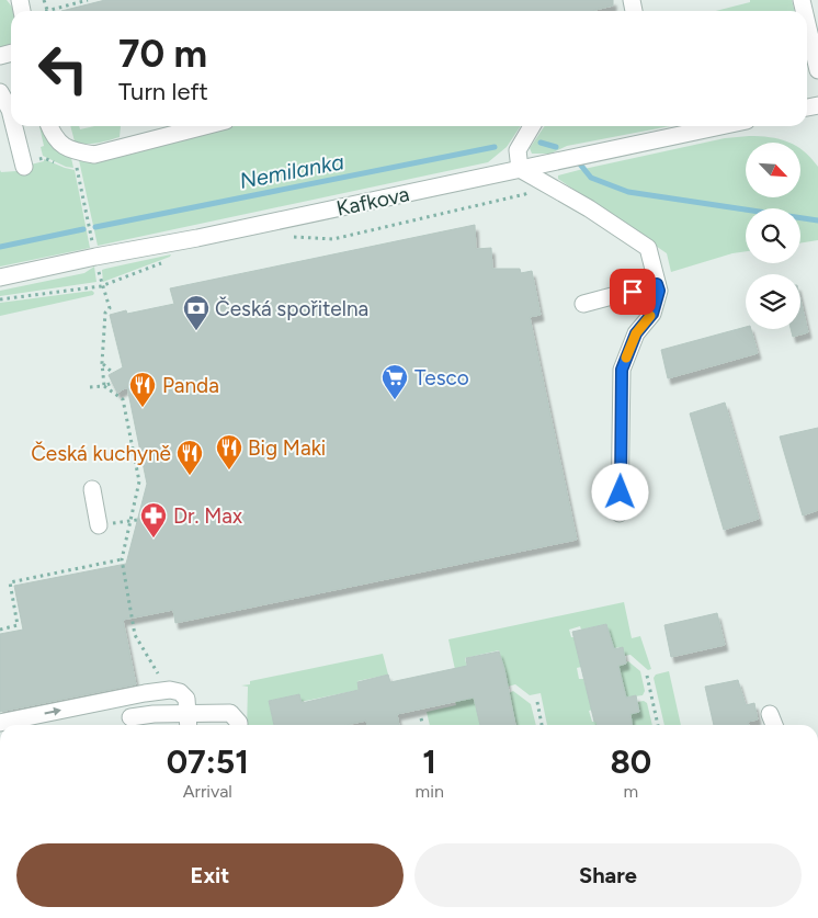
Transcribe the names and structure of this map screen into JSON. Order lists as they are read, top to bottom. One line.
{"streets":{"street":["Kafkova"]},"water":["Nemilanka"],"places":{"bank":["Česká spořitelna"],"supermarket":["Tesco"],"restaurant":["Panda","Big Maki","Česká kuchyně"],"pharmacy":["Dr. Max"]},"north":"bottom right","page":{"turn":["70 m","Turn left"],"eta":["07:51","Arrival","1","min","80","m"],"buttons":["Exit","Share"]}}
